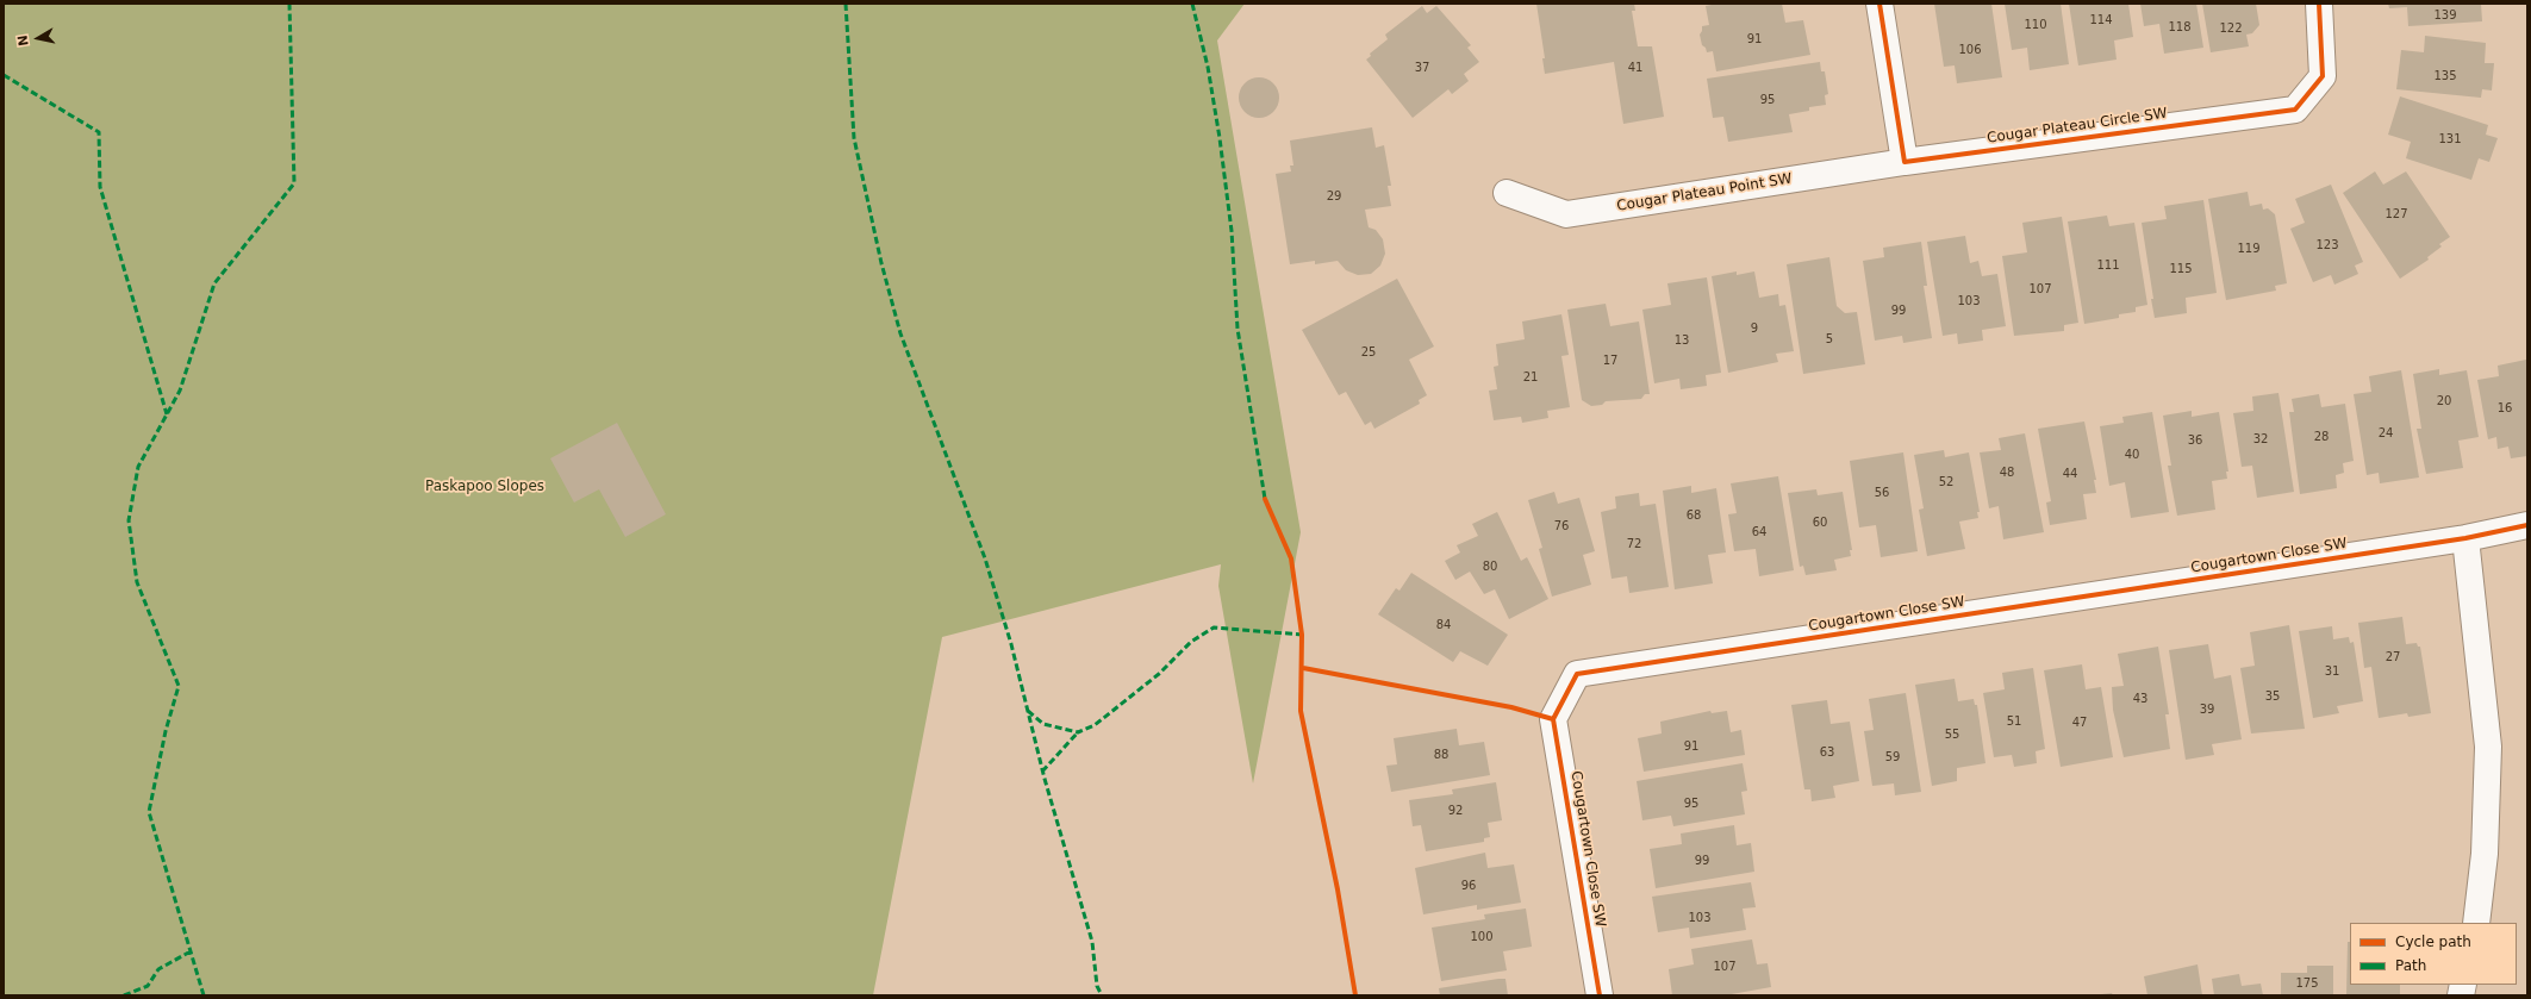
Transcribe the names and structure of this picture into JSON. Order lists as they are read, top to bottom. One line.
{"streets":{"street":["Cougar Plateau Circle SW","Cougar Plateau Point SW","Cougartown Close SW"]},"crossings":[["Cougar Plateau Circle SW","Cougar Plateau Point SW"]],"parks":["Paskapoo Slopes"],"house_numbers":["139","114","110","118","122","91","106","37","41","135","95","131","29","127","123","119","111","115","107","103","99","9","5","13","25","17","21","20","16","24","28","32","36","40","48","44","52","56","68","60","76","64","72","80","84","27","31","35","43","39","51","47","55","91","63","88","59","95","92","99","96","103","100","107","175"],"legend":["Cycle path","Path"],"north":"left"}
